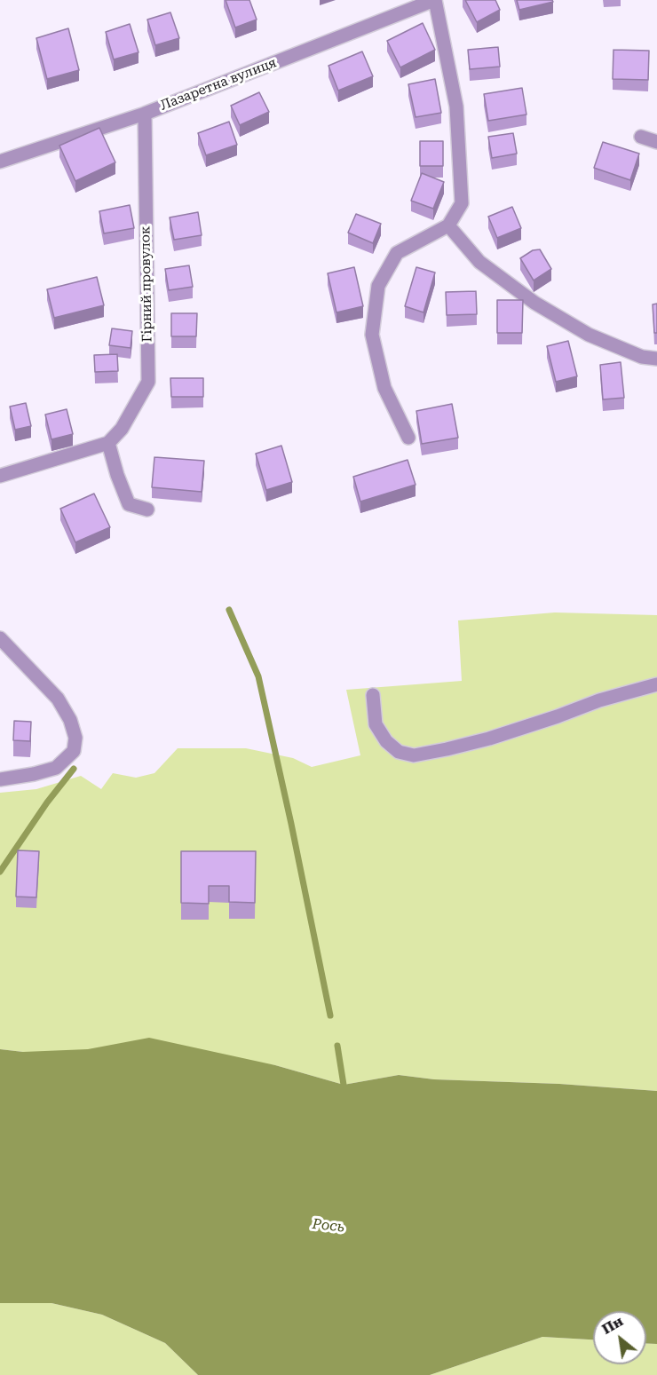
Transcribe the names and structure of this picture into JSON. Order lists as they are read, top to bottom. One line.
{"streets":{"street":["Лазаретна вулиця","Гірний провулок"]},"crossings":[["Лазаретна вулиця","Гірний провулок"]],"water":["Рось"],"north":"top left"}
